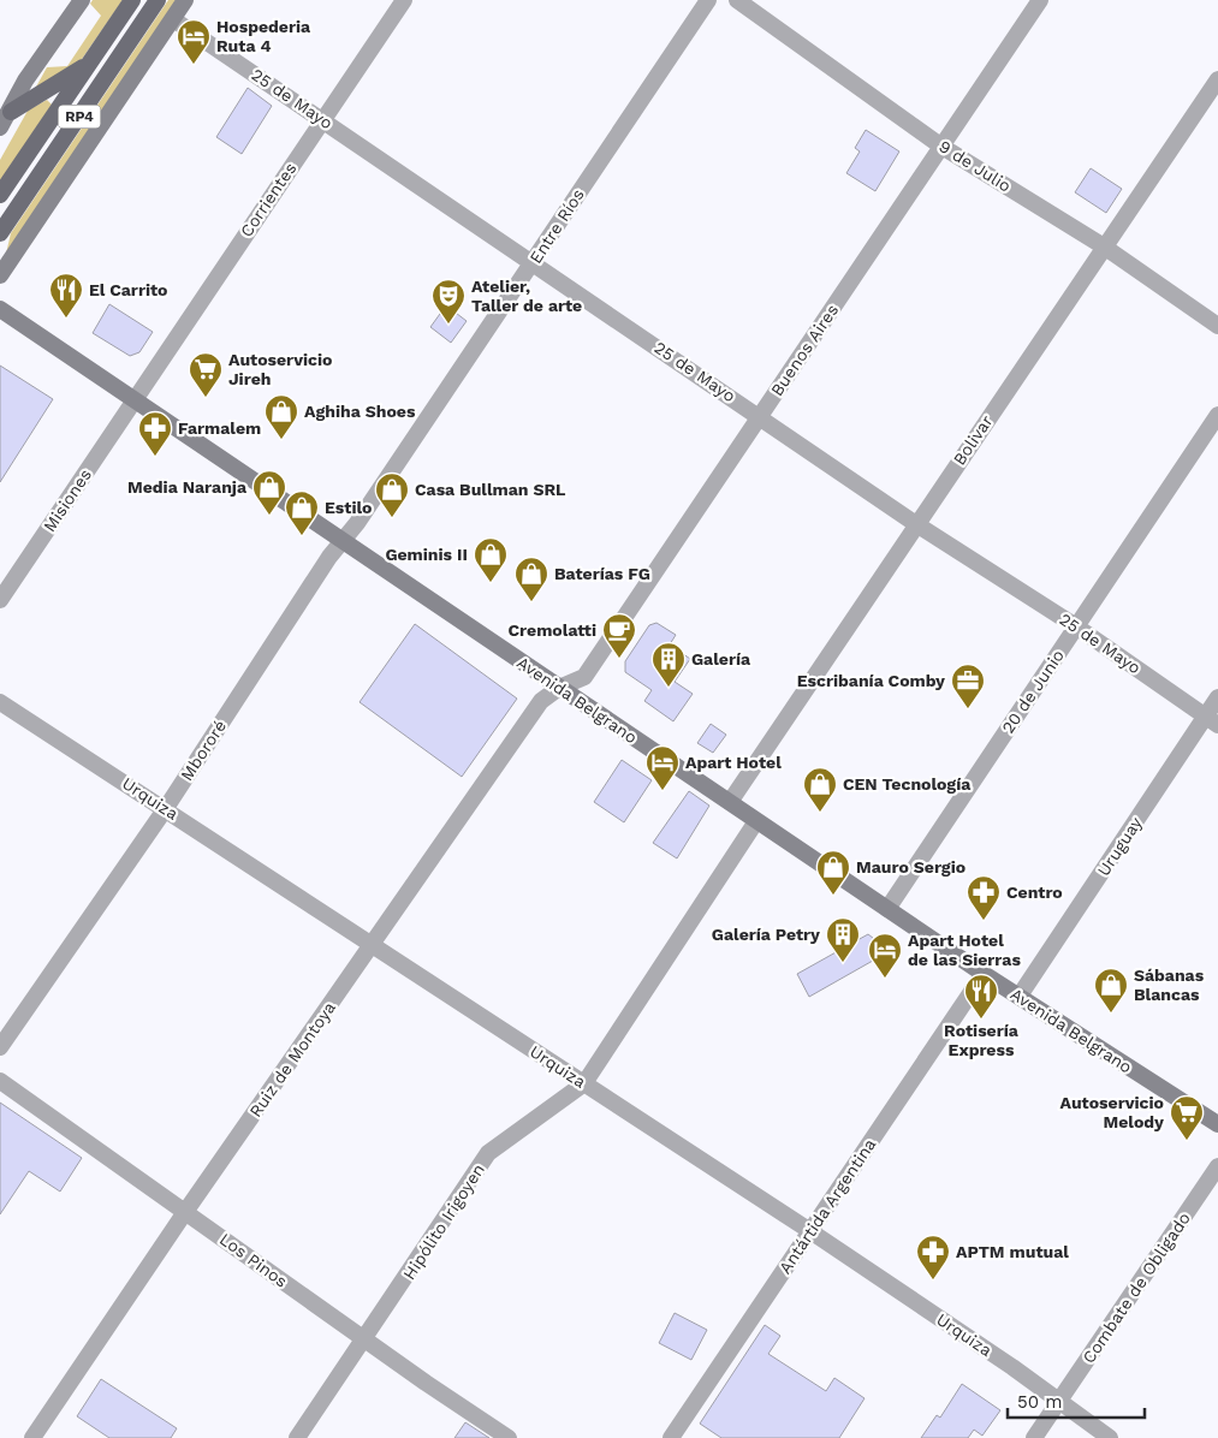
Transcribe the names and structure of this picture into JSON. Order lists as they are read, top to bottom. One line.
{"streets":{"main road":["RP4","Avenida Belgrano"],"street":["25 de Mayo","9 de Julio","Corrientes","Entre Ríos","Buenos Aires","Bolivar","Misiones","20 de Junio","Mbororé","Urquiza","Uruguay","Ruiz de Montoya","Antártida Argentina","Hipólito Irigoyen","Los Pinos","Combate de Obligado"]},"crossings":[["25 de Mayo","Corrientes"],["25 de Mayo","Entre Ríos"],["25 de Mayo","Buenos Aires"],["25 de Mayo","Bolivar"],["25 de Mayo","20 de Junio"],["25 de Mayo","Uruguay"],["9 de Julio","Buenos Aires"],["9 de Julio","Bolivar"],["Corrientes","Misiones"],["Corrientes","Avenida Belgrano"],["Entre Ríos","Avenida Belgrano"],["Entre Ríos","Mbororé"],["Buenos Aires","Avenida Belgrano"],["Buenos Aires","Ruiz de Montoya"],["Bolivar","Avenida Belgrano"],["Misiones","Avenida Belgrano"],["20 de Junio","Avenida Belgrano"],["Avenida Belgrano","Mbororé"],["Avenida Belgrano","Uruguay"],["Avenida Belgrano","Ruiz de Montoya"],["Avenida Belgrano","Antártida Argentina"],["Avenida Belgrano","Hipólito Irigoyen"],["Mbororé","Urquiza"],["Urquiza","Ruiz de Montoya"],["Urquiza","Antártida Argentina"],["Urquiza","Hipólito Irigoyen"],["Urquiza","Combate de Obligado"],["Ruiz de Montoya","Los Pinos"],["Hipólito Irigoyen","Los Pinos"]],"places":{"hotel":["Hospederia Ruta 4","Apart Hotel","Apart Hotel de las Sierras"],"restaurant":["El Carrito","Rotisería Express"],"theatre":["Atelier, Taller de arte"],"supermarket":["Autoservicio Jireh","Autoservicio Melody"],"shop":["Aghiha Shoes","Media Naranja","Casa Bullman SRL","Estilo","Geminis II","Baterías FG","CEN Tecnología","Mauro Sergio","Sábanas Blancas"],"pharmacy":["Farmalem","Centro","APTM mutual"],"cafe":["Cremolatti"],"building":["Galería","Galería Petry"],"office":["Escribanía Comby"]},"scale_bar":"50 m"}
